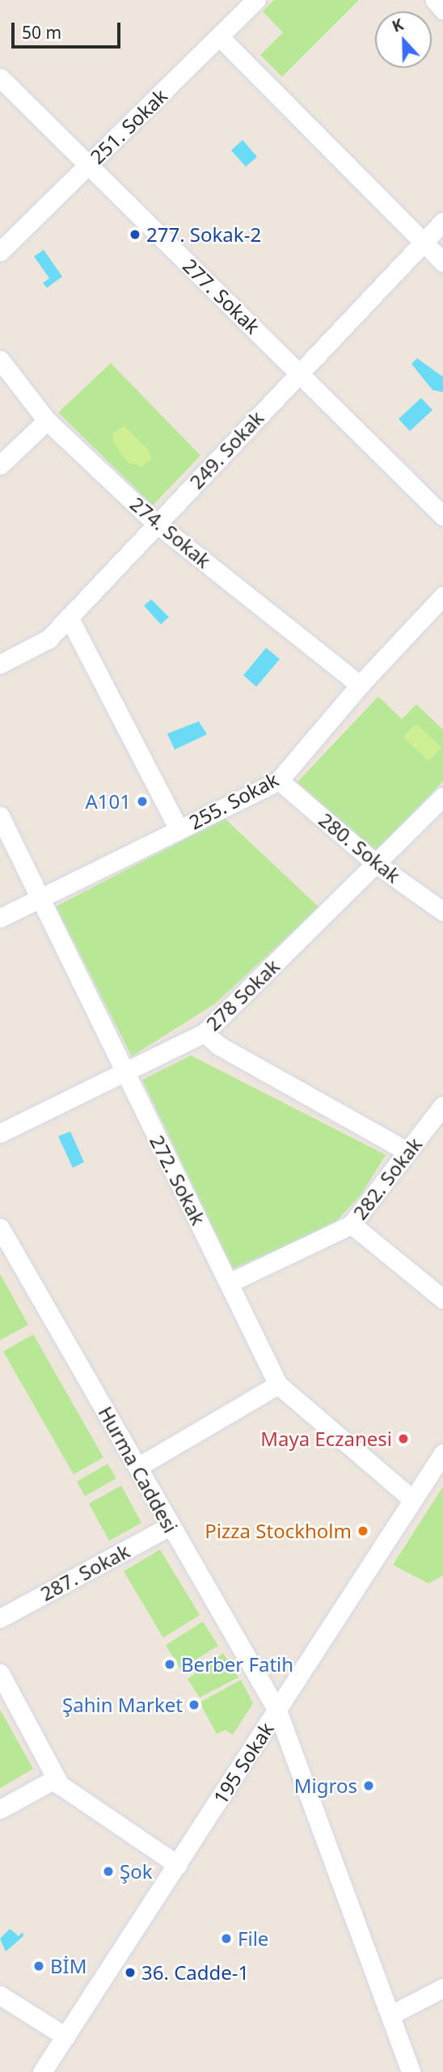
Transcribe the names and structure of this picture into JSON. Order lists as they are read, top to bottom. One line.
{"streets":{"street":["251. Sokak","277. Sokak","249. Sokak","274. Sokak","255. Sokak","280. Sokak","278 Sokak","282. Sokak","272. Sokak","Hurma Caddesi","287. Sokak","195 Sokak"]},"crossings":[["251. Sokak","277. Sokak"],["277. Sokak","249. Sokak"],["249. Sokak","274. Sokak"],["274. Sokak","255. Sokak"],["255. Sokak","280. Sokak"],["255. Sokak","272. Sokak"],["280. Sokak","278 Sokak"],["278 Sokak","272. Sokak"],["282. Sokak","272. Sokak"],["272. Sokak","195 Sokak"],["Hurma Caddesi","287. Sokak"],["Hurma Caddesi","195 Sokak"]],"places":["277. Sokak-2","A101","Maya Eczanesi","Pizza Stockholm","Berber Fatih","Şahin Market","Migros","Şok","File","BİM","36. Cadde-1"],"scale_bar":"50 m","north":"top"}
